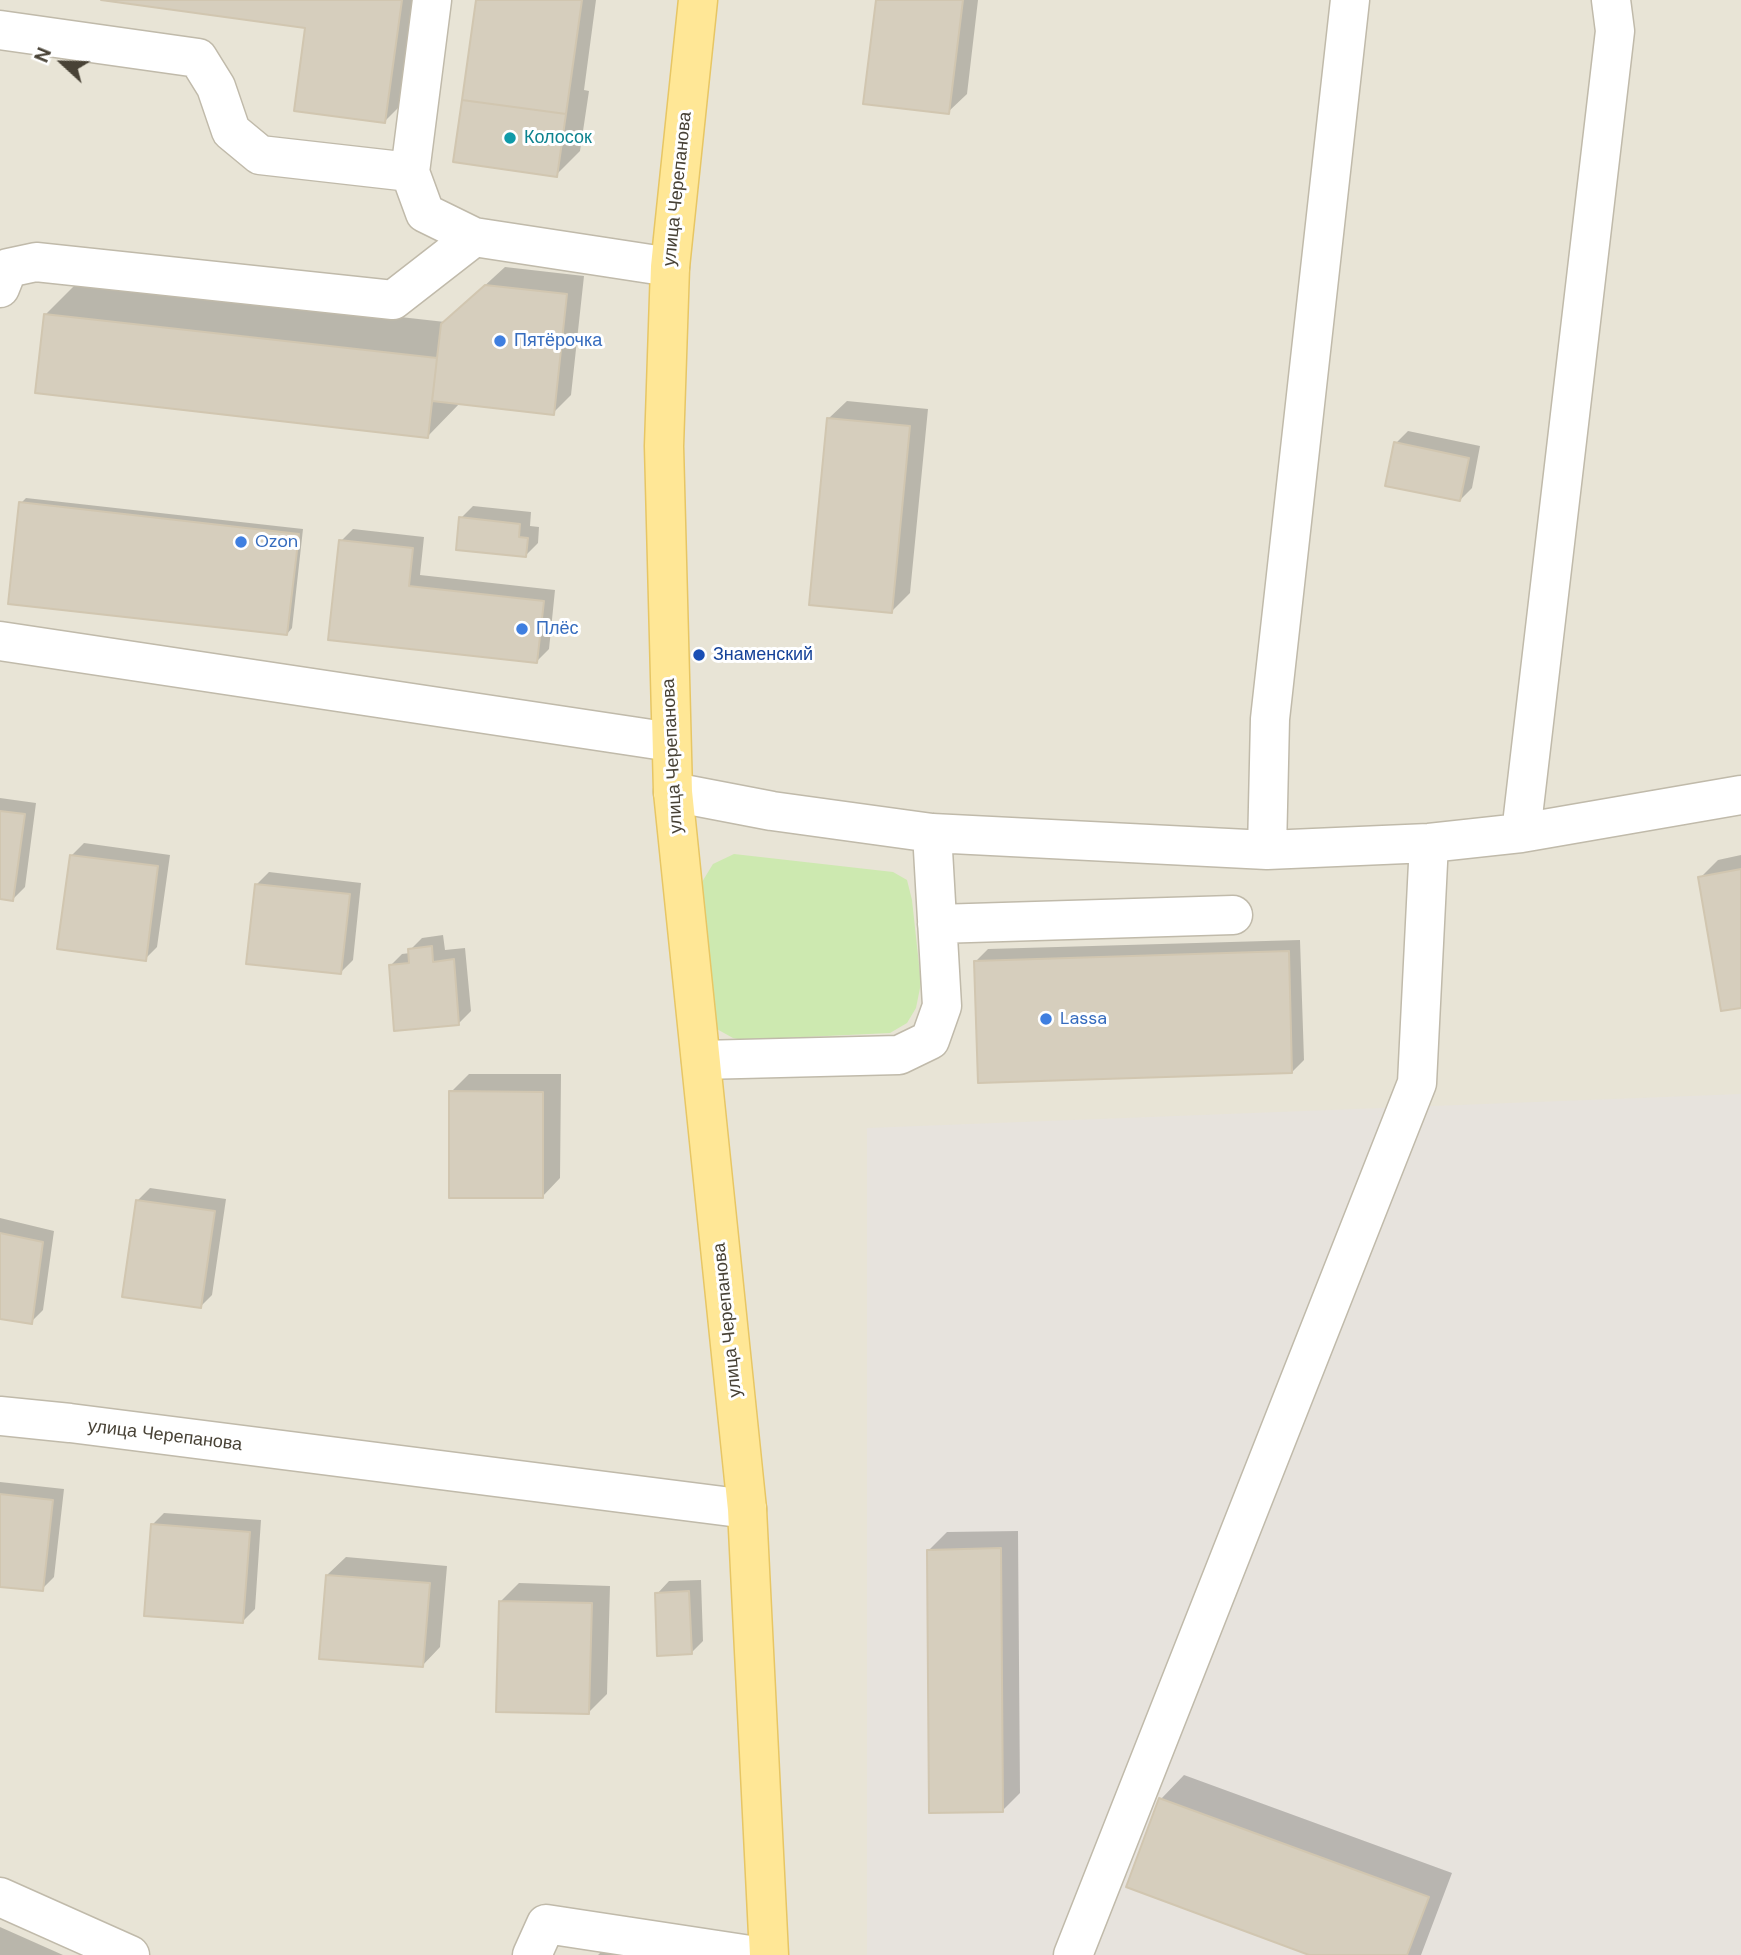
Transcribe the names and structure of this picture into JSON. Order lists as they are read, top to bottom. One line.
{"streets":{"main road":["улица Черепанова"]},"places":["Колосок","Пятёрочка","Ozon","Плёс","Знаменский","Lassa"],"north":"left"}
